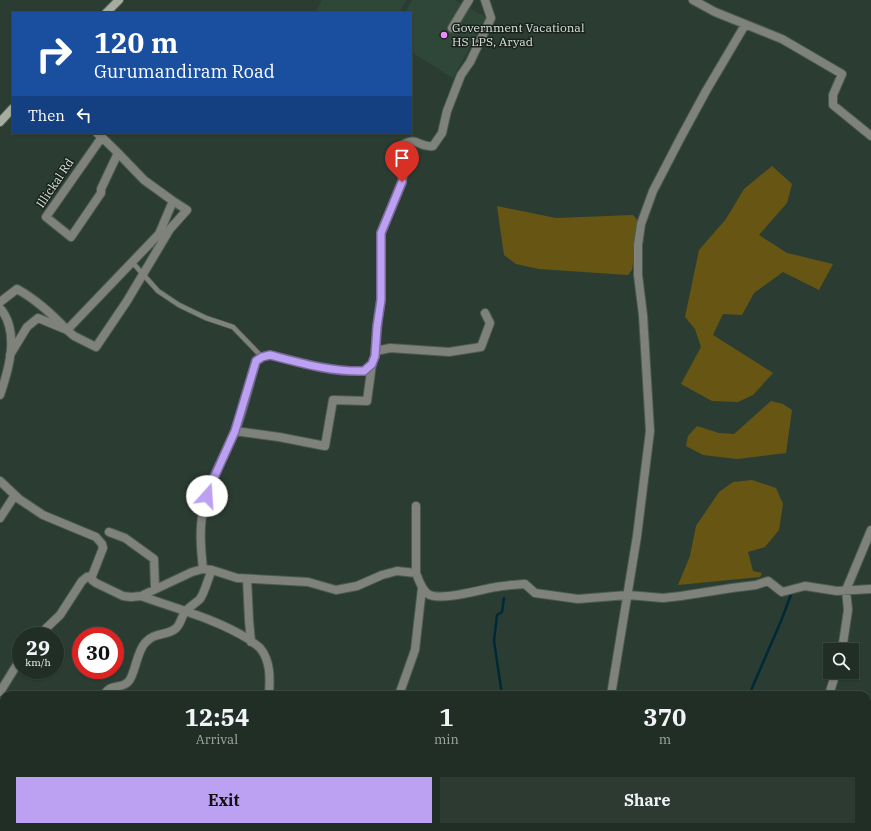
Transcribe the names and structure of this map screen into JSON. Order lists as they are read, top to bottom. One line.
{"streets":{"street":["Illickal Rd"]},"places":["Government Vacational HS LPS, Aryad"],"page":{"turn":["120 m","Gurumandiram Road"],"then":"Then","speed":"29 km/h","limit":"30","eta":["12:54","Arrival","1","min","370","m"],"buttons":["Exit","Share"]}}
